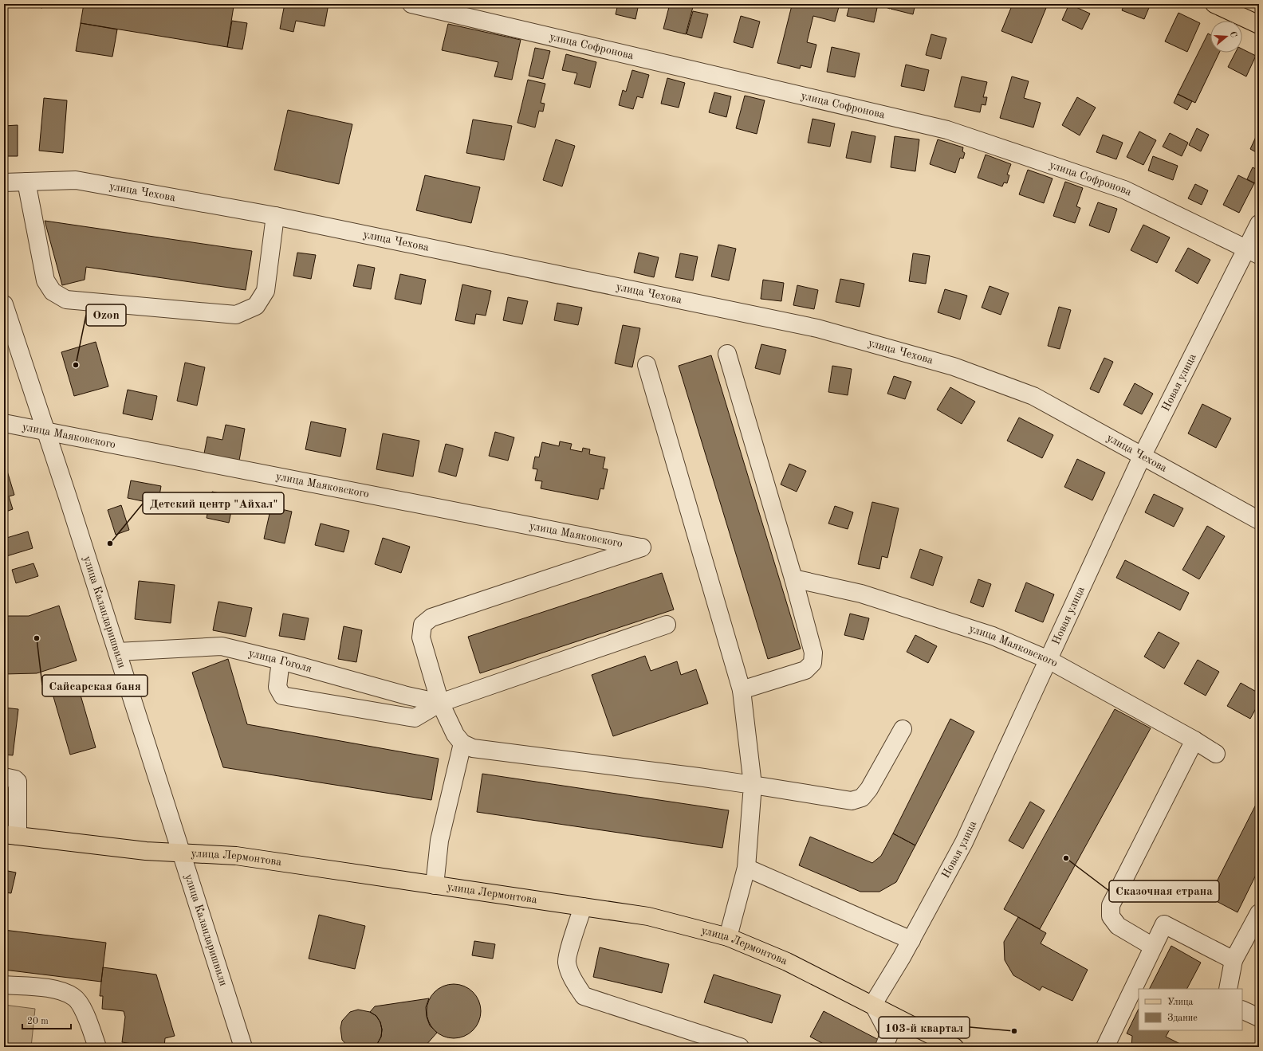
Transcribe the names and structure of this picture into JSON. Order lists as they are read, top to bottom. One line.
{"streets":{"main road":["улица Лермонтова"],"street":["улица Софронова","улица Чехова","Новая улица","улица Маяковского","улица Каландаришвили","улица Гоголя"]},"crossings":[["улица Софронова","Новая улица"],["улица Чехова","Новая улица"],["Новая улица","улица Маяковского"],["Новая улица","улица Лермонтова"],["улица Маяковского","улица Каландаришвили"],["улица Маяковского","улица Гоголя"],["улица Каландаришвили","улица Гоголя"],["улица Каландаришвили","улица Лермонтова"]],"places":["Ozon","Детский центр \"Айхал\"","Сайсарская баня","Сказочная страна","103-й квартал"],"legend":["Улица","Здание"],"scale_bar":"20 m","north":"right"}
